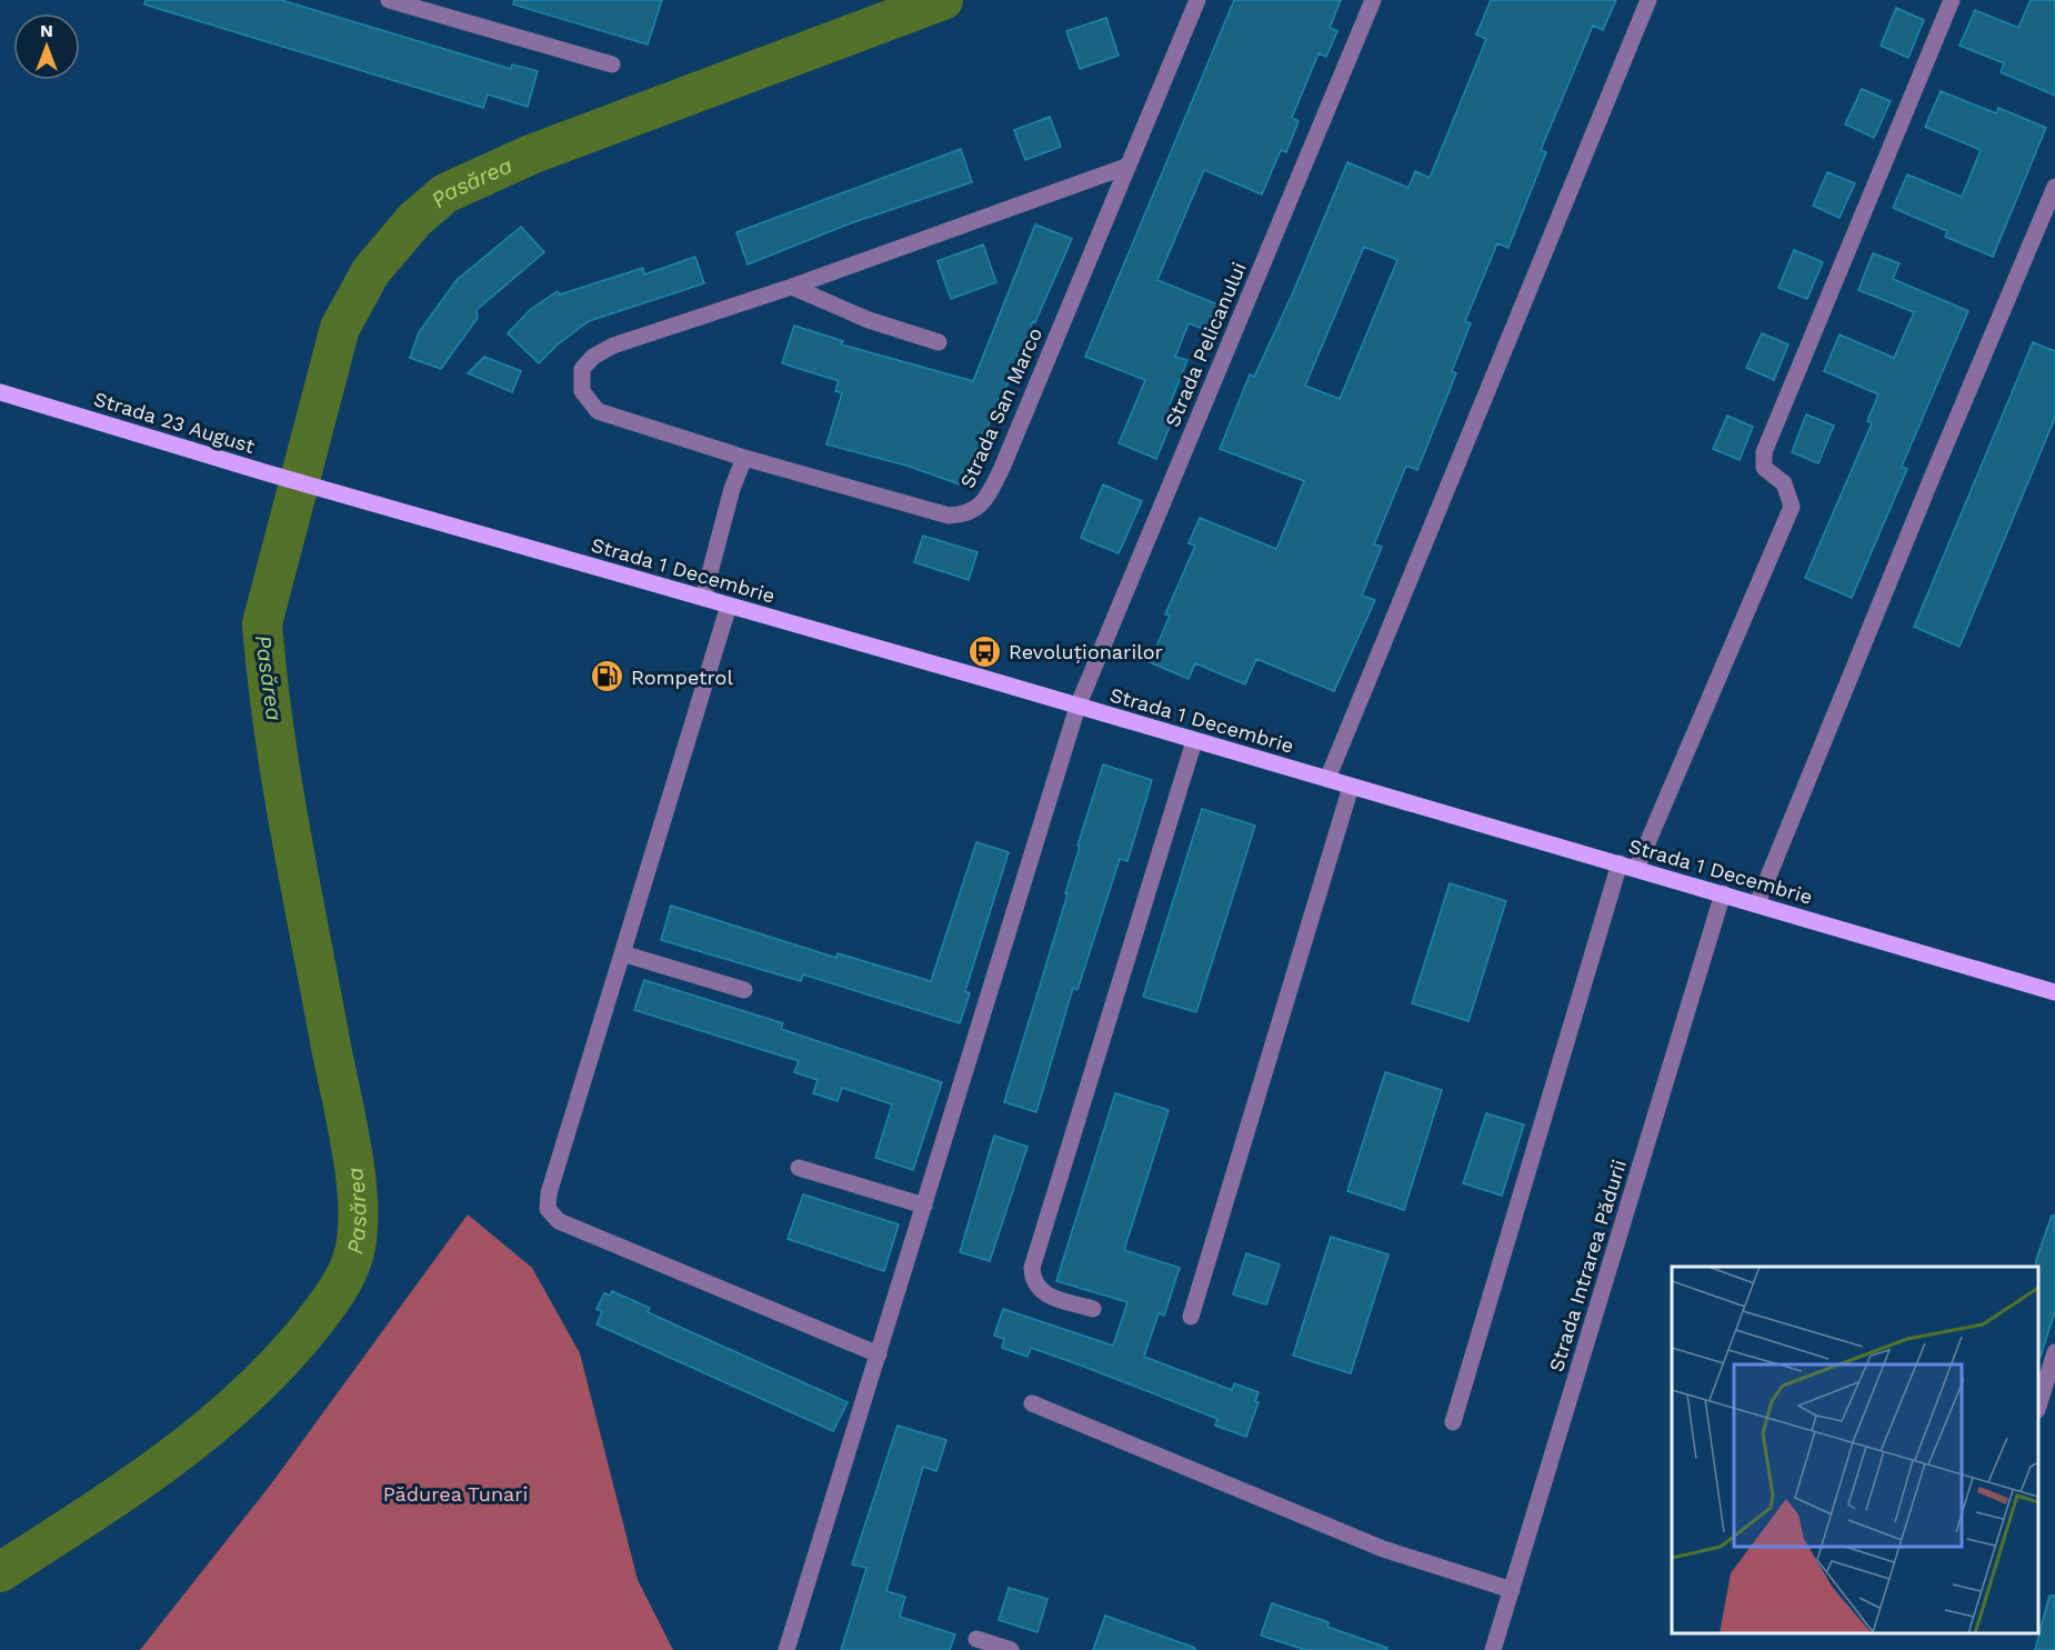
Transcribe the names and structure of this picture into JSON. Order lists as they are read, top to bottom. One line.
{"streets":{"main road":["Strada 23 August","Strada 1 Decembrie"],"street":["Strada Pelicanului","Strada San Marco","Strada Intrarea Pădurii"]},"crossings":[["Strada Pelicanului","Strada 1 Decembrie"],["Strada 23 August","Strada 1 Decembrie"],["Strada 1 Decembrie","Strada Intrarea Pădurii"]],"water":["Pasărea"],"parks":["Pădurea Tunari"],"places":{"bus stop":["Revoluționarilor"],"fuel station":["Rompetrol"]},"north":"top"}
